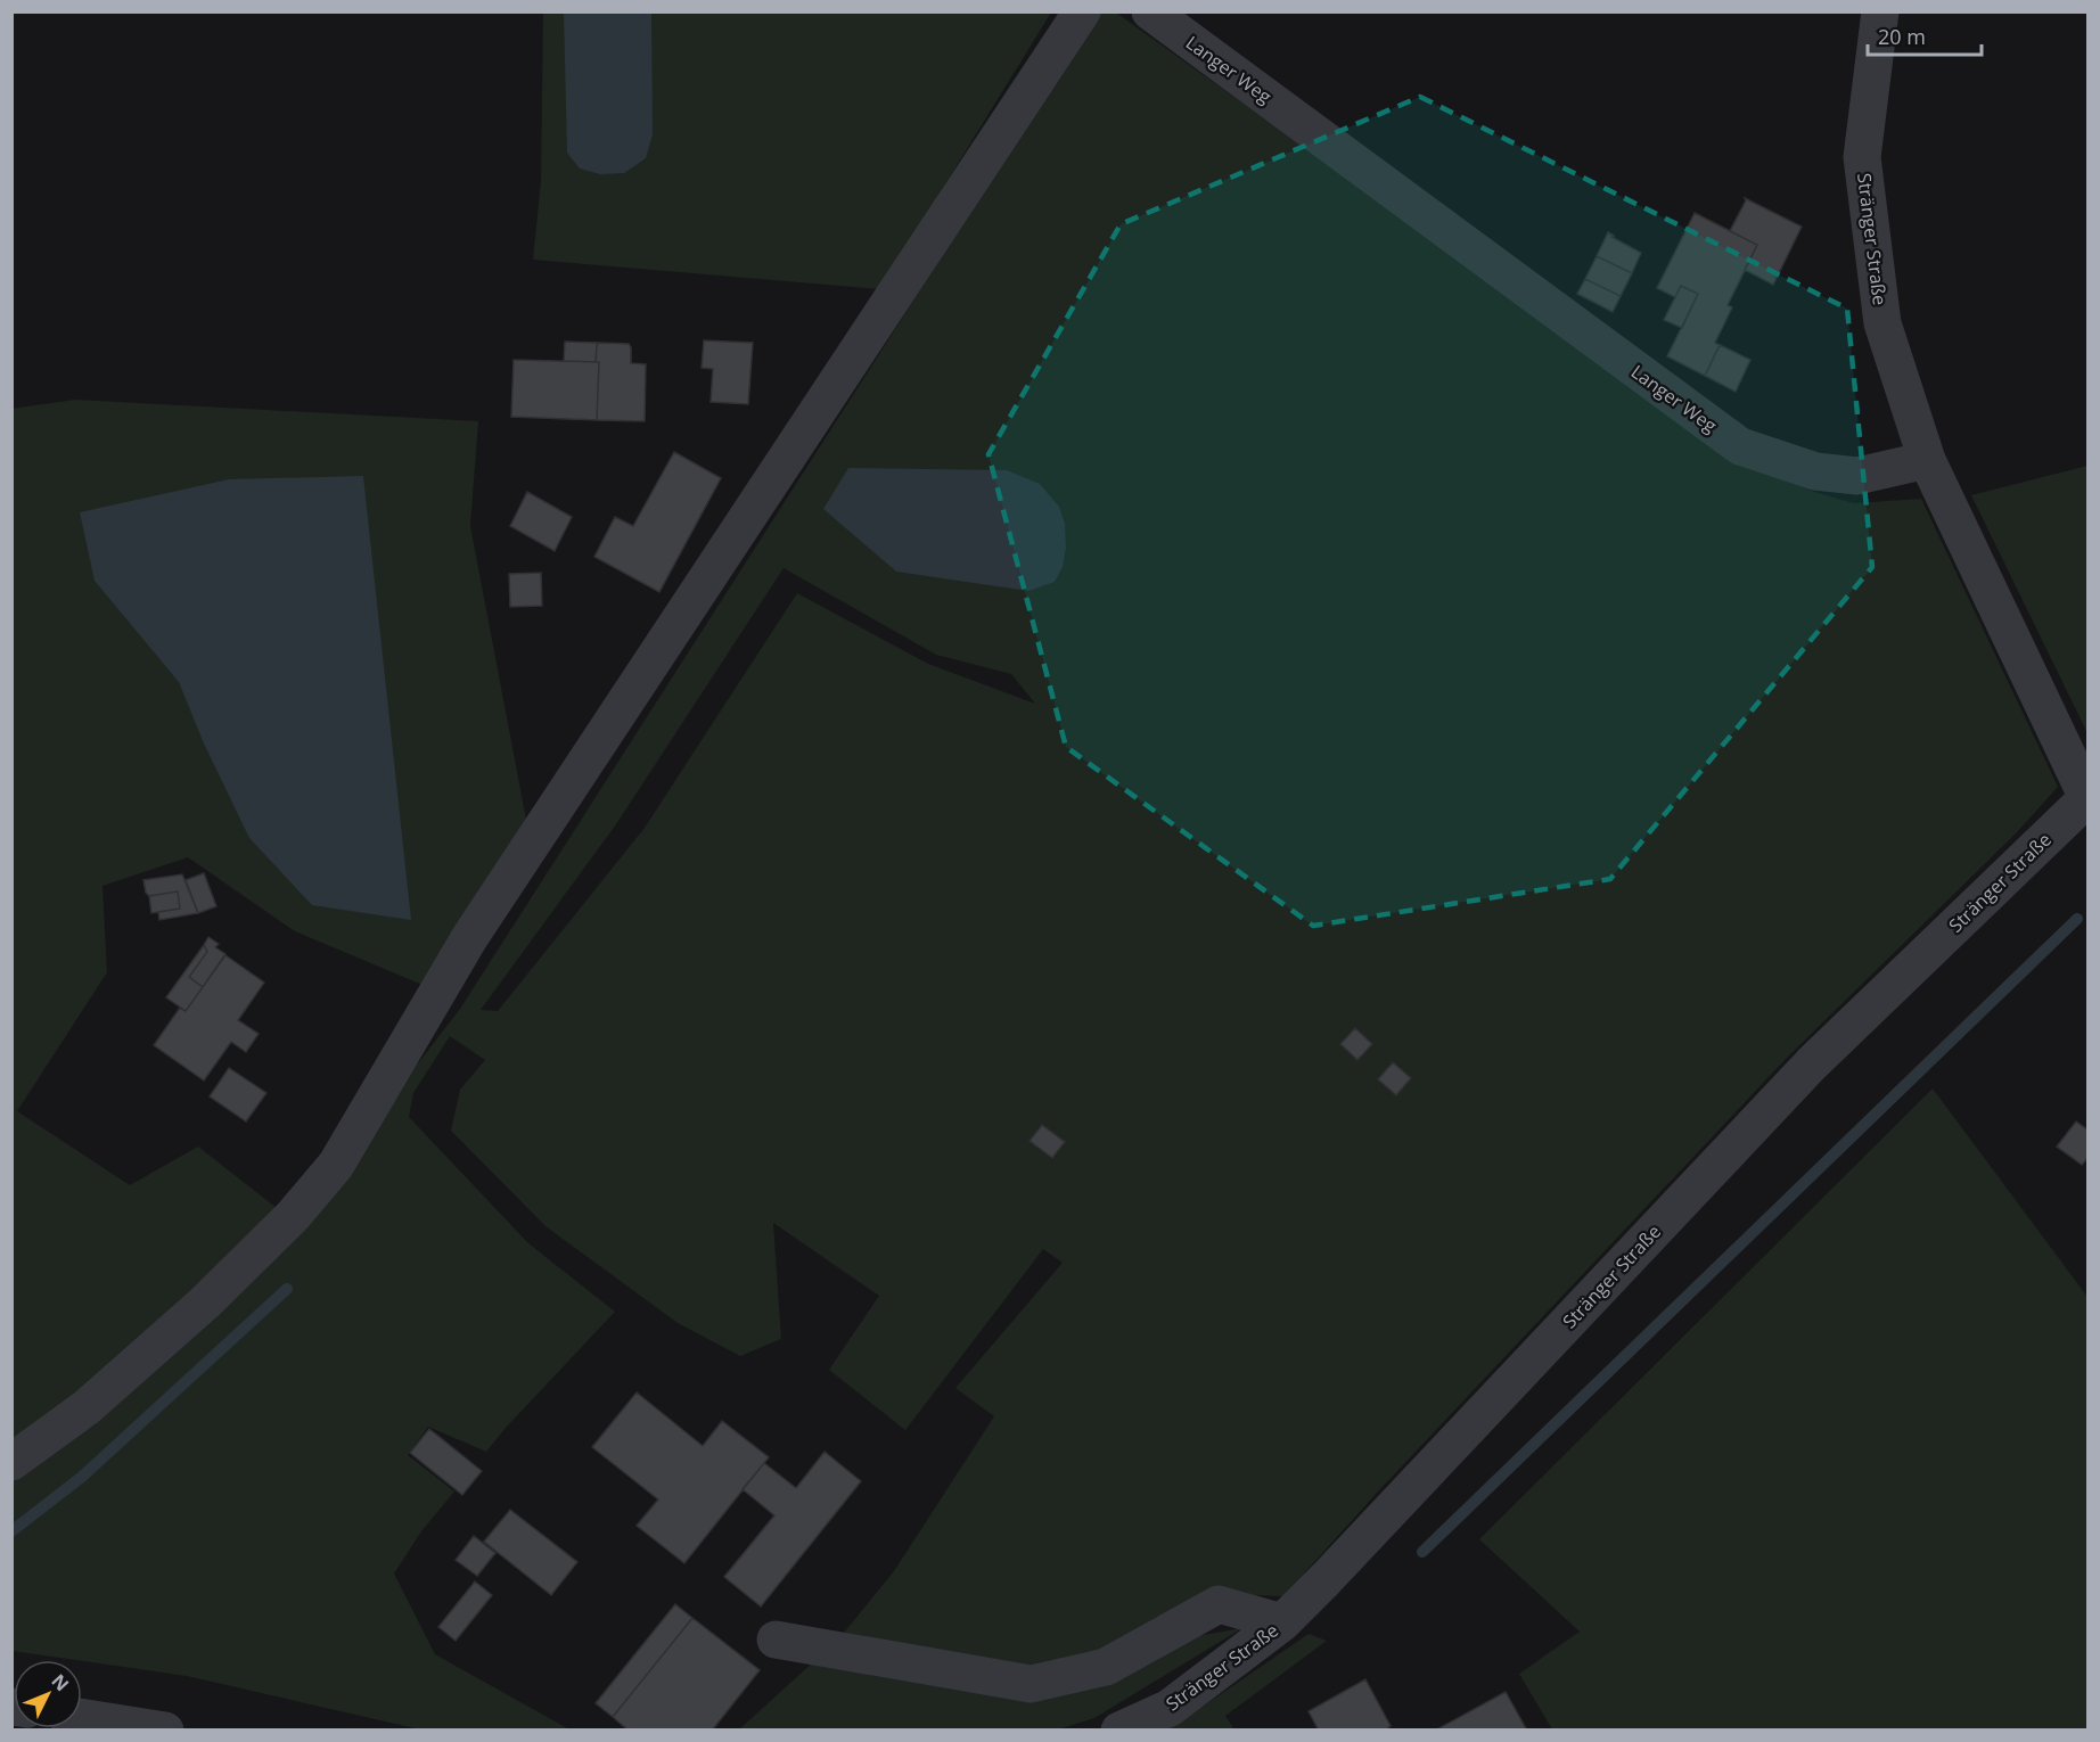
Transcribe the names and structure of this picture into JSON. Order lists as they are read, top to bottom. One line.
{"streets":{"street":["Langer Weg","Stränger Straße"]},"crossings":[["Langer Weg","Stränger Straße"]],"scale_bar":"20 m","north":"top right"}
